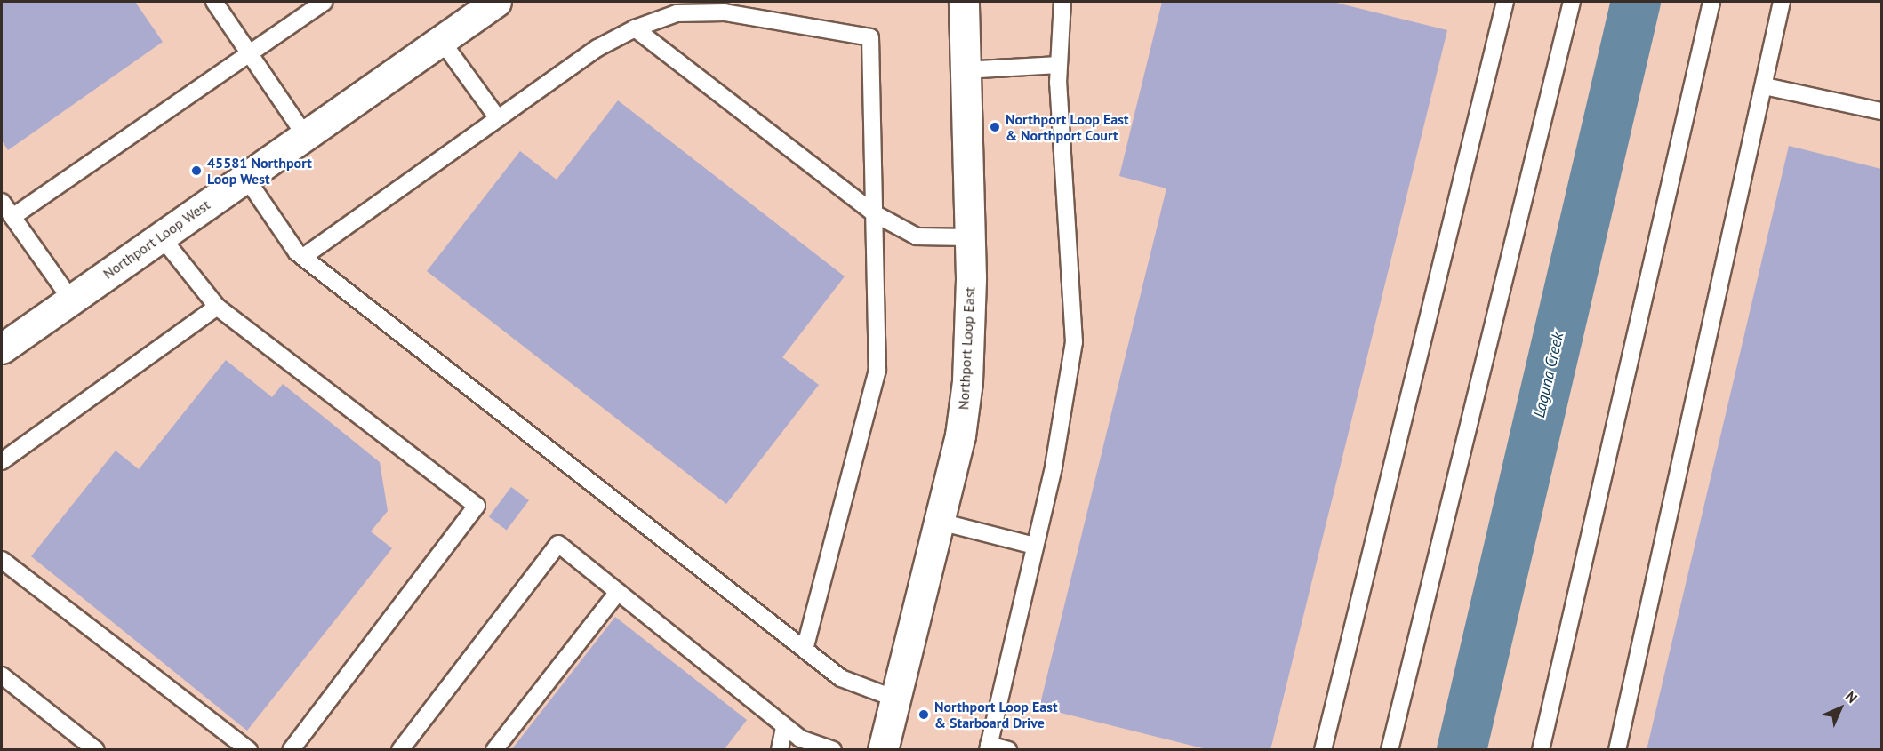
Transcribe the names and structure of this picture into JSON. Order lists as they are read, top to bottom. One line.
{"streets":{"street":["Northport Loop West","Northport Loop East"]},"water":["Laguna Creek"],"places":["Northport Loop East & Northport Court","45581 Northport Loop West","Northport Loop East & Starboard Drive"],"north":"top right"}
